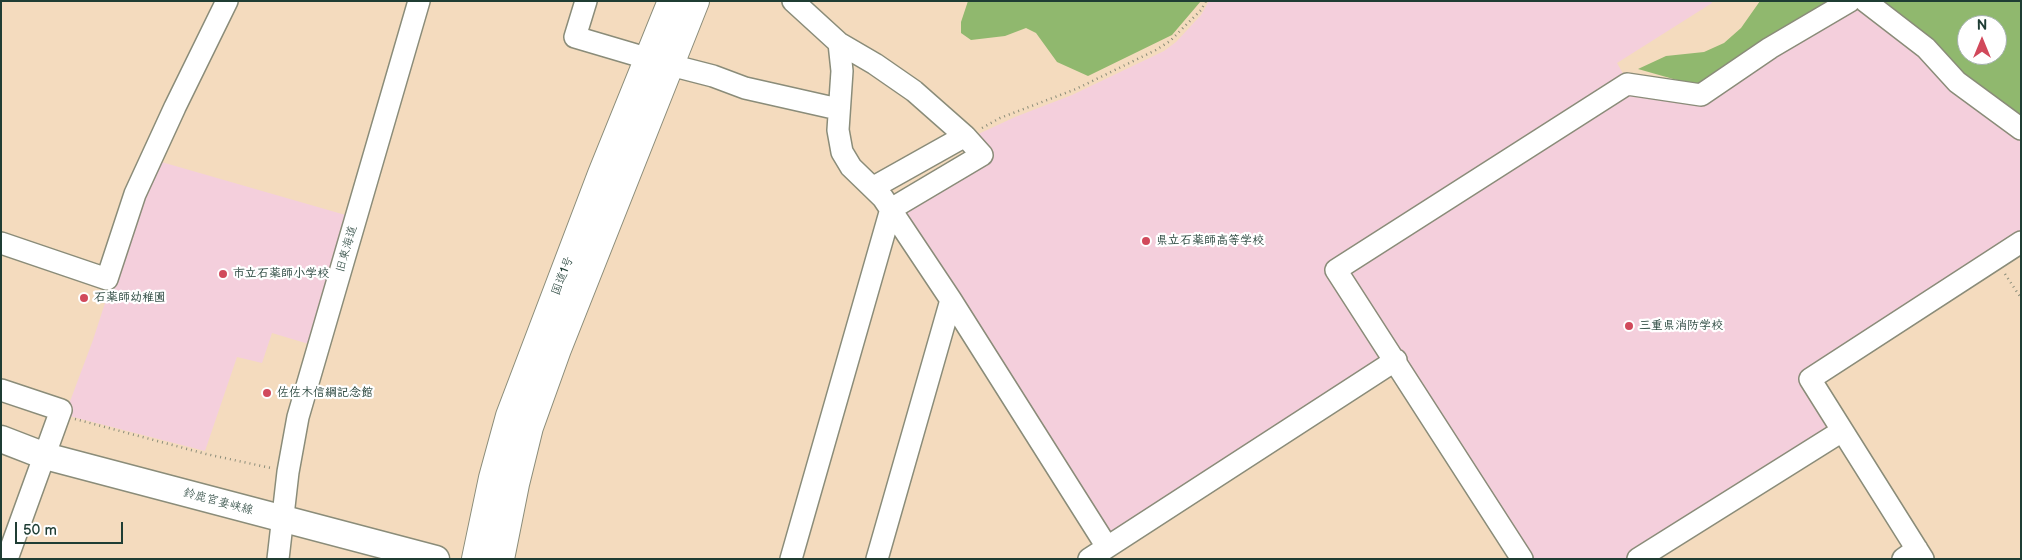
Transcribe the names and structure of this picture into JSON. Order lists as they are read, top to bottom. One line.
{"streets":{"highway":["国道1号"],"main road":["鈴鹿宮妻峡線"],"street":["旧東海道"]},"crossings":[["旧東海道","鈴鹿宮妻峡線"]],"places":["県立石薬師高等学校","市立石薬師小学校","石薬師幼稚園","三重県消防学校","佐佐木信綱記念館"],"scale_bar":"50 m","north":"top"}
